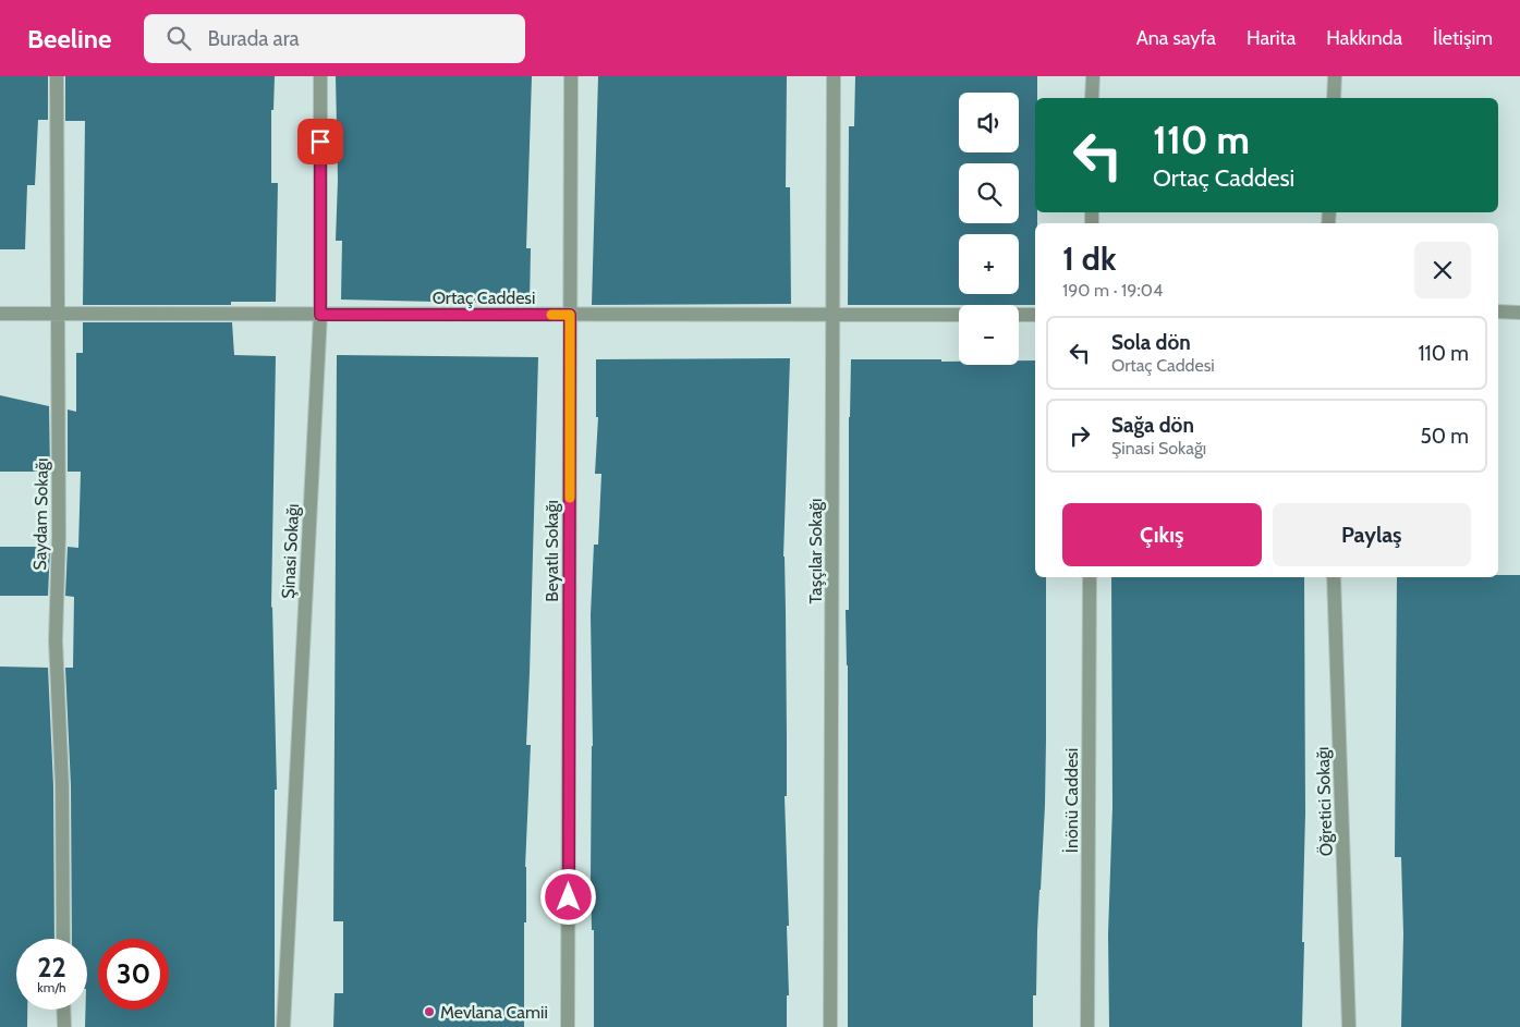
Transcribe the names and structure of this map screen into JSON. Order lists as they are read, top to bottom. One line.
{"streets":{"street":["Ortaç Caddesi","Saydam Sokağı","Şinasi Sokağı","Beyatlı Sokağı","Taşçılar Sokağı","İnönü Caddesi","Öğretici Sokağı"]},"crossings":[["Ortaç Caddesi","Saydam Sokağı"],["Ortaç Caddesi","Şinasi Sokağı"],["Ortaç Caddesi","Beyatlı Sokağı"],["Ortaç Caddesi","Taşçılar Sokağı"]],"places":["Mevlana Camii"],"page":{"header":"Beeline","search":"Burada ara","nav":["Ana sayfa","Harita","Hakkında","İletişim"],"map_buttons":["+","−"],"turn":["110 m","Ortaç Caddesi"],"heading":["1 dk","190 m · 19:04"],"list":[{"name":"Sola dön","note":"Ortaç Caddesi","value":"110 m"},{"name":"Sağa dön","note":"Şinasi Sokağı","value":"50 m"}],"buttons":["Çıkış","Paylaş"],"speed":"22 km/h","limit":"30"}}
